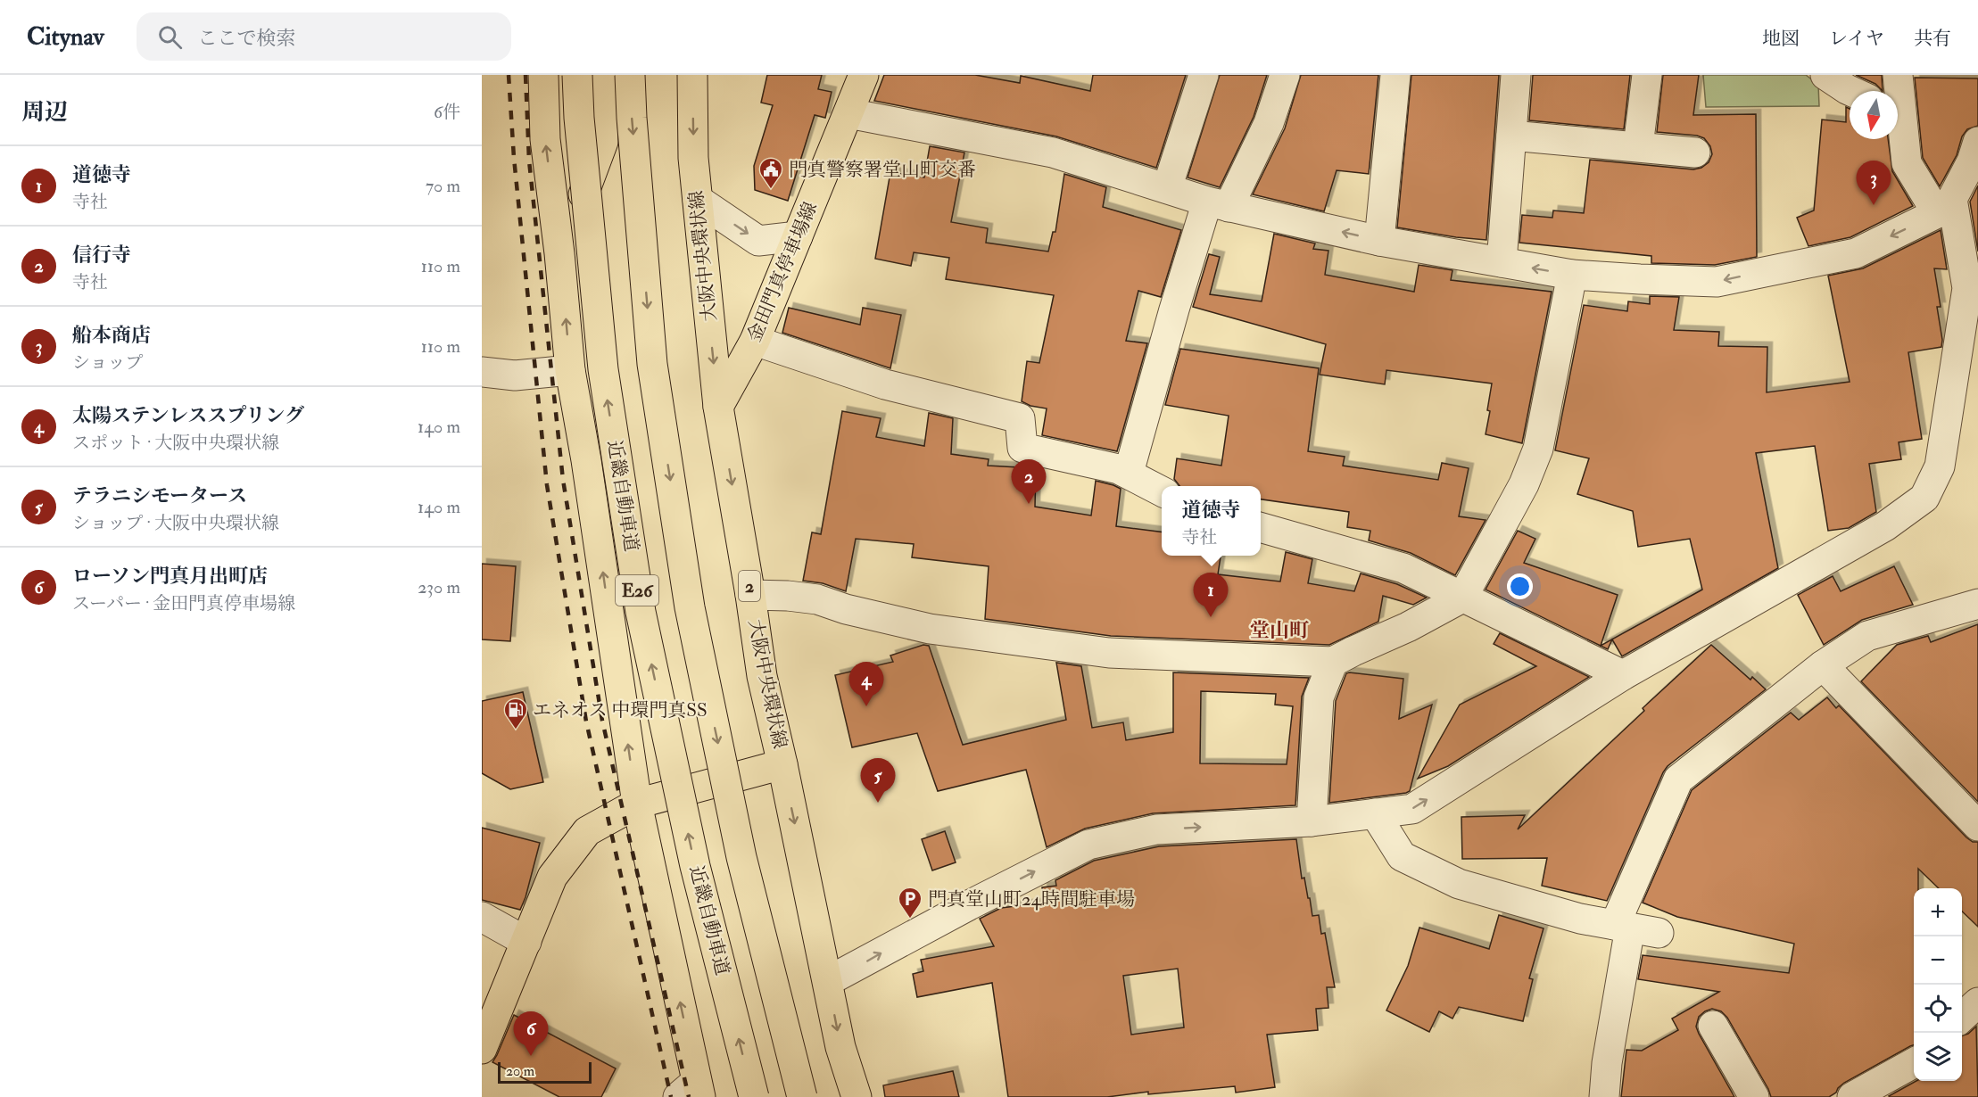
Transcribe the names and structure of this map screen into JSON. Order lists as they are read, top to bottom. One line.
{"streets":{"main road":["大阪中央環状線","金田門真停車場線","近畿自動車道","2","E26"]},"crossings":[["大阪中央環状線","金田門真停車場線"]],"districts":["堂山町"],"places":{"public building":["門真警察署堂山町交番"],"fuel station":["エネオス 中環門真SS"],"parking":["門真堂山町24時間駐車場"]},"scale_bar":"20 m","north":"bottom","page":{"header":"Citynav","search":"ここで検索","nav":["地図","レイヤ","共有"],"heading":["周辺","6件"],"list":[{"mark":"1","name":"道徳寺","note":"寺社","value":"70 m"},{"mark":"2","name":"信行寺","note":"寺社","value":"110 m"},{"mark":"3","name":"船本商店","note":"ショップ","value":"110 m"},{"mark":"4","name":"太陽ステンレススプリング","note":"スポット · 大阪中央環状線","value":"140 m"},{"mark":"5","name":"テラニシモータース","note":"ショップ · 大阪中央環状線","value":"140 m"},{"mark":"6","name":"ローソン門真月出町店","note":"スーパー · 金田門真停車場線","value":"230 m"}],"pins":["3","2","1","4","5","6"],"popup":["道徳寺","寺社"],"map_buttons":["+","−"],"scale":"20 m"}}
